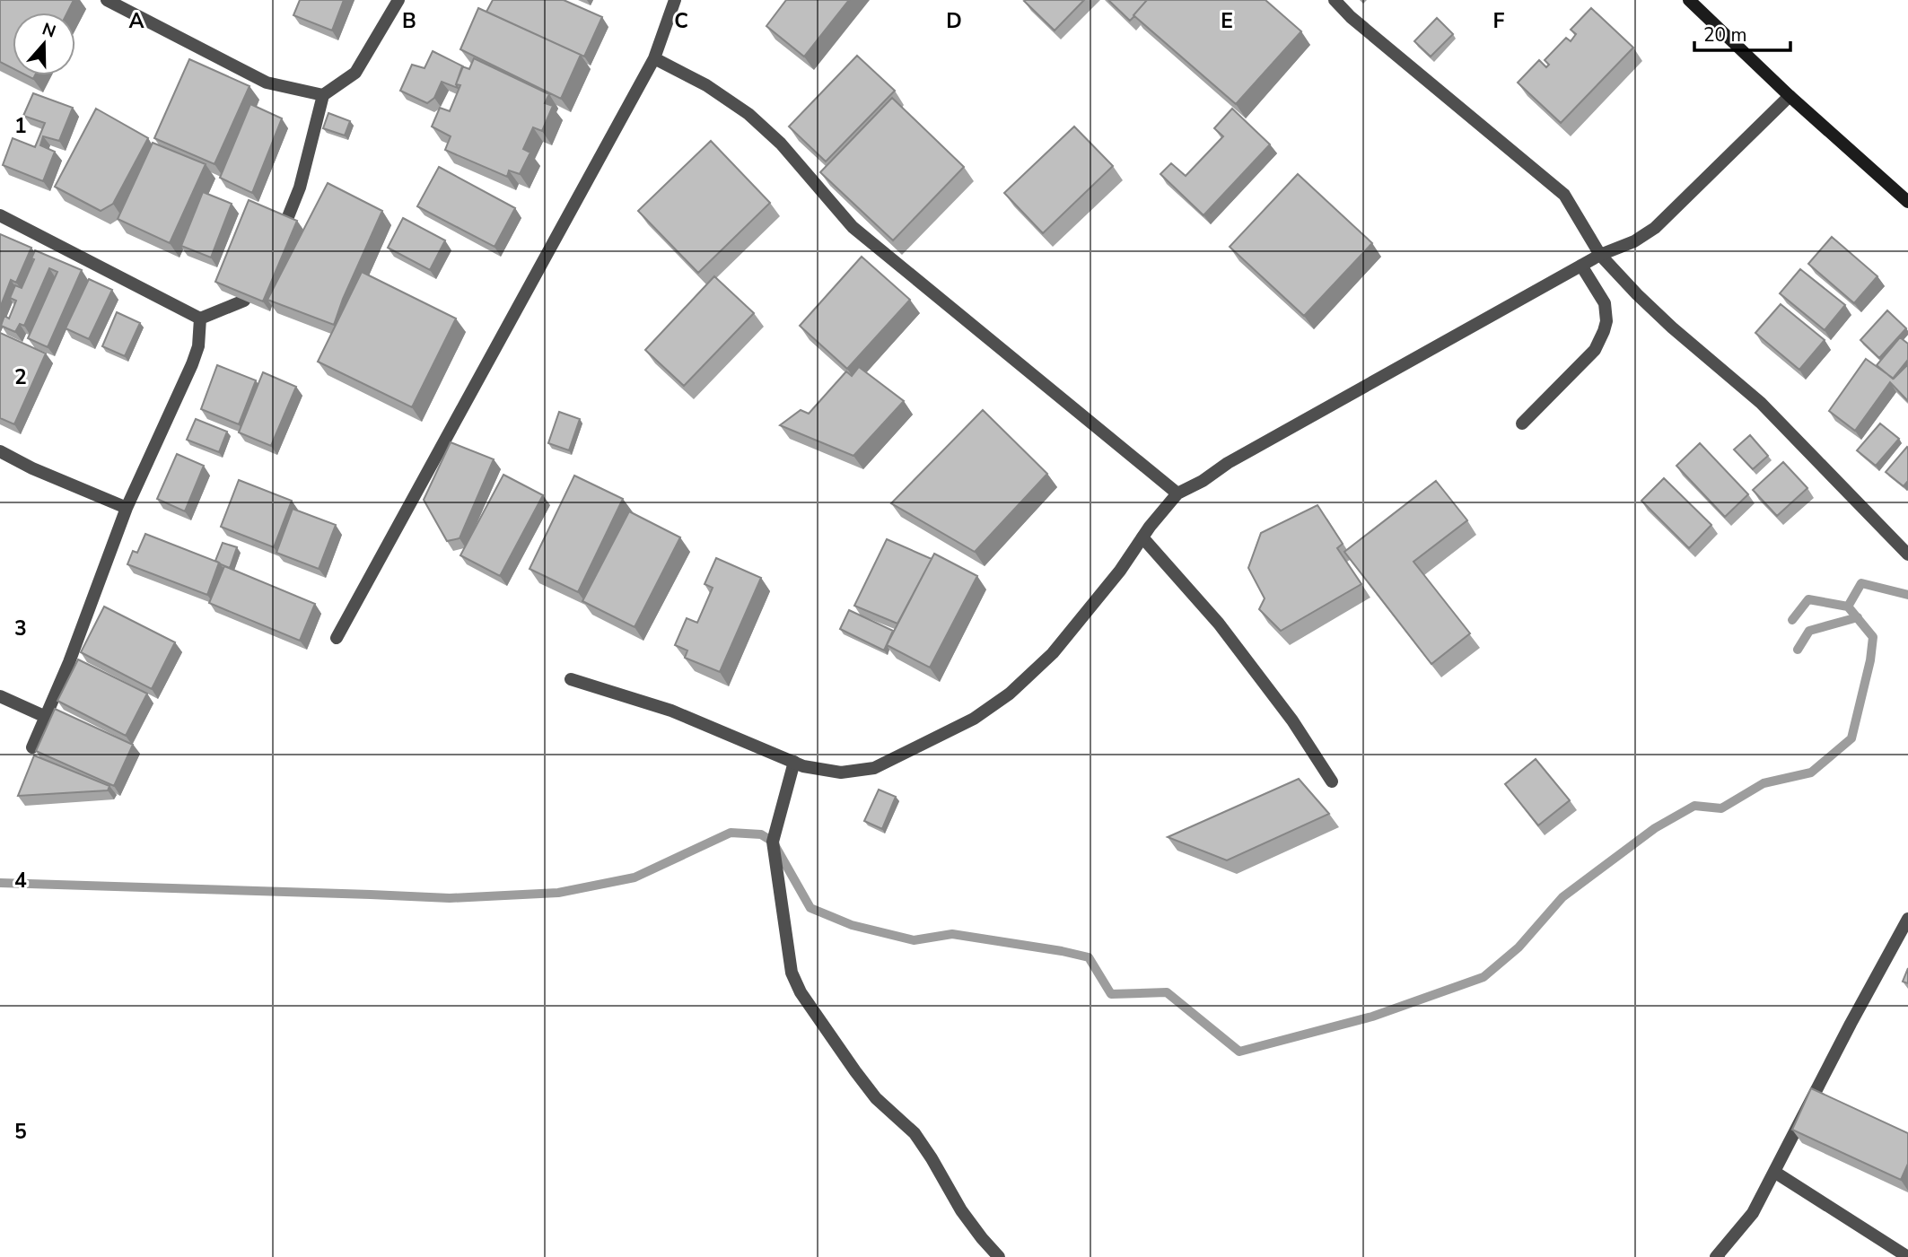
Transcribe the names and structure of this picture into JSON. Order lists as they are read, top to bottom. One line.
{"scale_bar":"20 m","north":"top","grid":{"columns":["A","B","C","D","E","F"],"rows":["1","2","3","4","5"]}}
